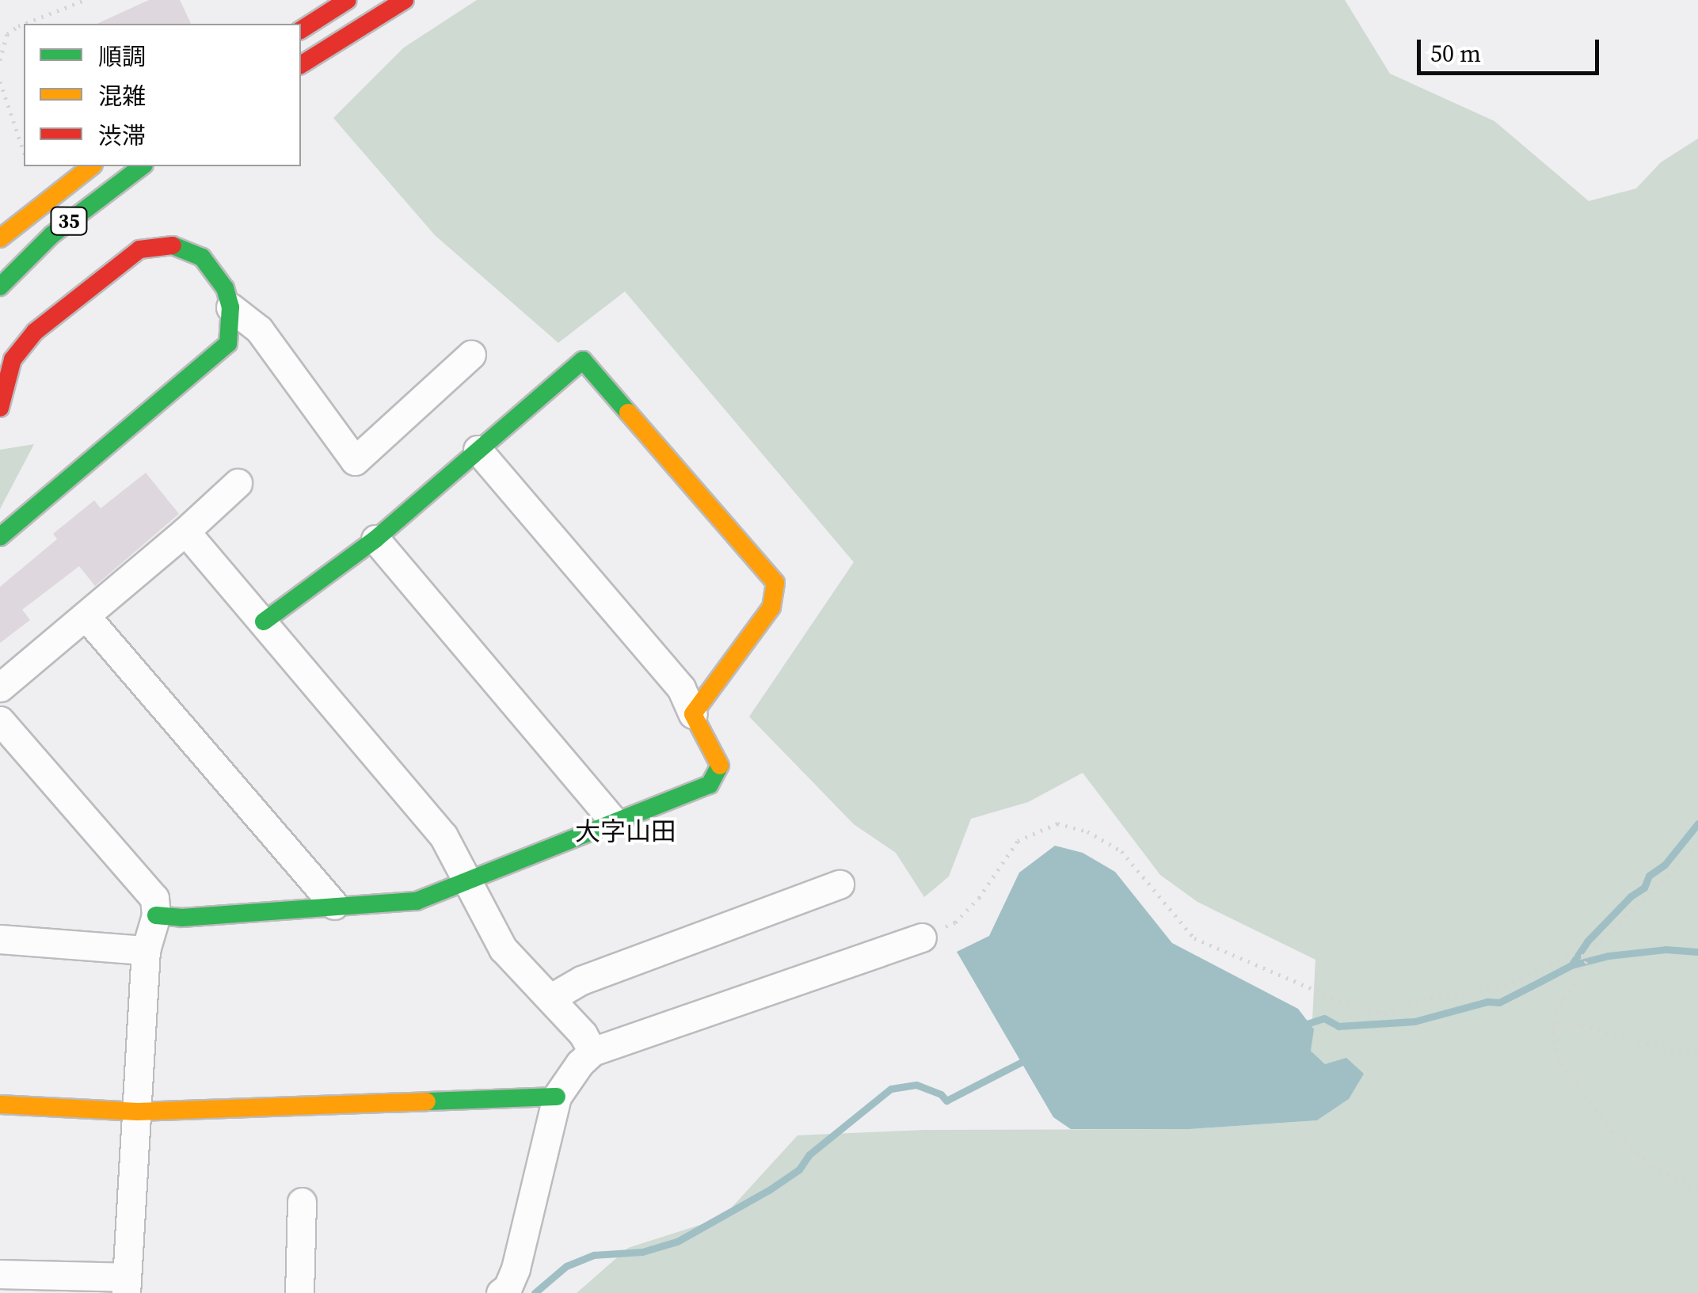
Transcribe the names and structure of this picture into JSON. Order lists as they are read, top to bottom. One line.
{"streets":{"street":["35"]},"districts":["大字山田"],"legend":["順調","混雑","渋滞"],"scale_bar":"50 m"}
